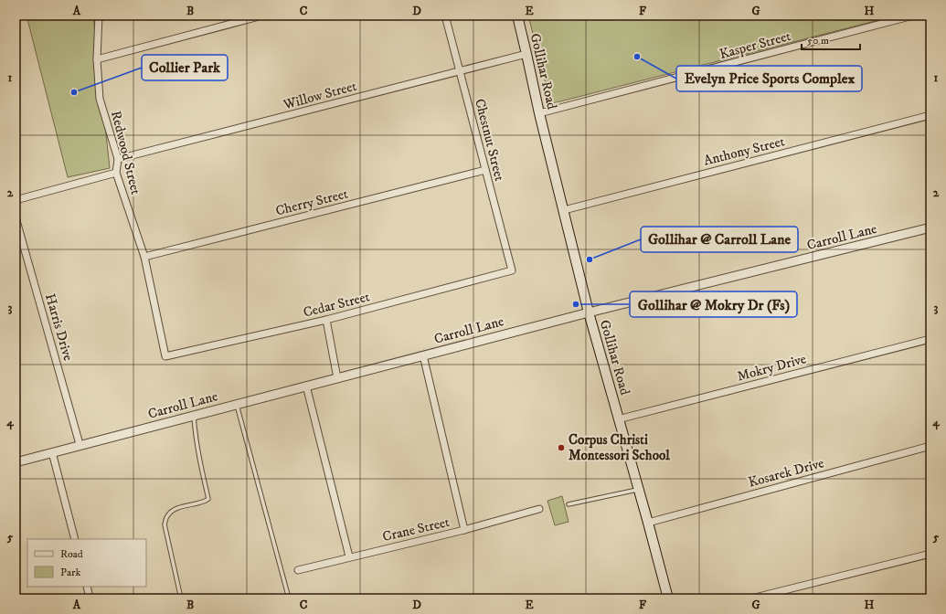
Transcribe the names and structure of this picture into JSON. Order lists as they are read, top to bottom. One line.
{"streets":{"main road":["Gollihar Road"],"street":["Kasper Street","Willow Street","Chestnut Street","Anthony Street","Redwood Street","Cherry Street","Carroll Lane","Cedar Street","Harris Drive","Mokry Drive","Kosarek Drive","Crane Street"]},"crossings":[["Kasper Street","Gollihar Road"],["Gollihar Road","Willow Street"],["Gollihar Road","Anthony Street"],["Gollihar Road","Carroll Lane"],["Gollihar Road","Mokry Drive"],["Gollihar Road","Kosarek Drive"],["Willow Street","Chestnut Street"],["Willow Street","Redwood Street"],["Chestnut Street","Cherry Street"],["Chestnut Street","Cedar Street"],["Redwood Street","Cherry Street"],["Redwood Street","Cedar Street"],["Carroll Lane","Harris Drive"]],"places":["Evelyn Price Sports Complex","Collier Park","Gollihar @ Carroll Lane","Gollihar @ Mokry Dr (Fs)","Corpus Christi Montessori School"],"legend":["Road","Park"],"scale_bar":"50 m","grid":{"columns":["A","B","C","D","E","F","G","H"],"rows":["1","2","3","4","5"]}}
